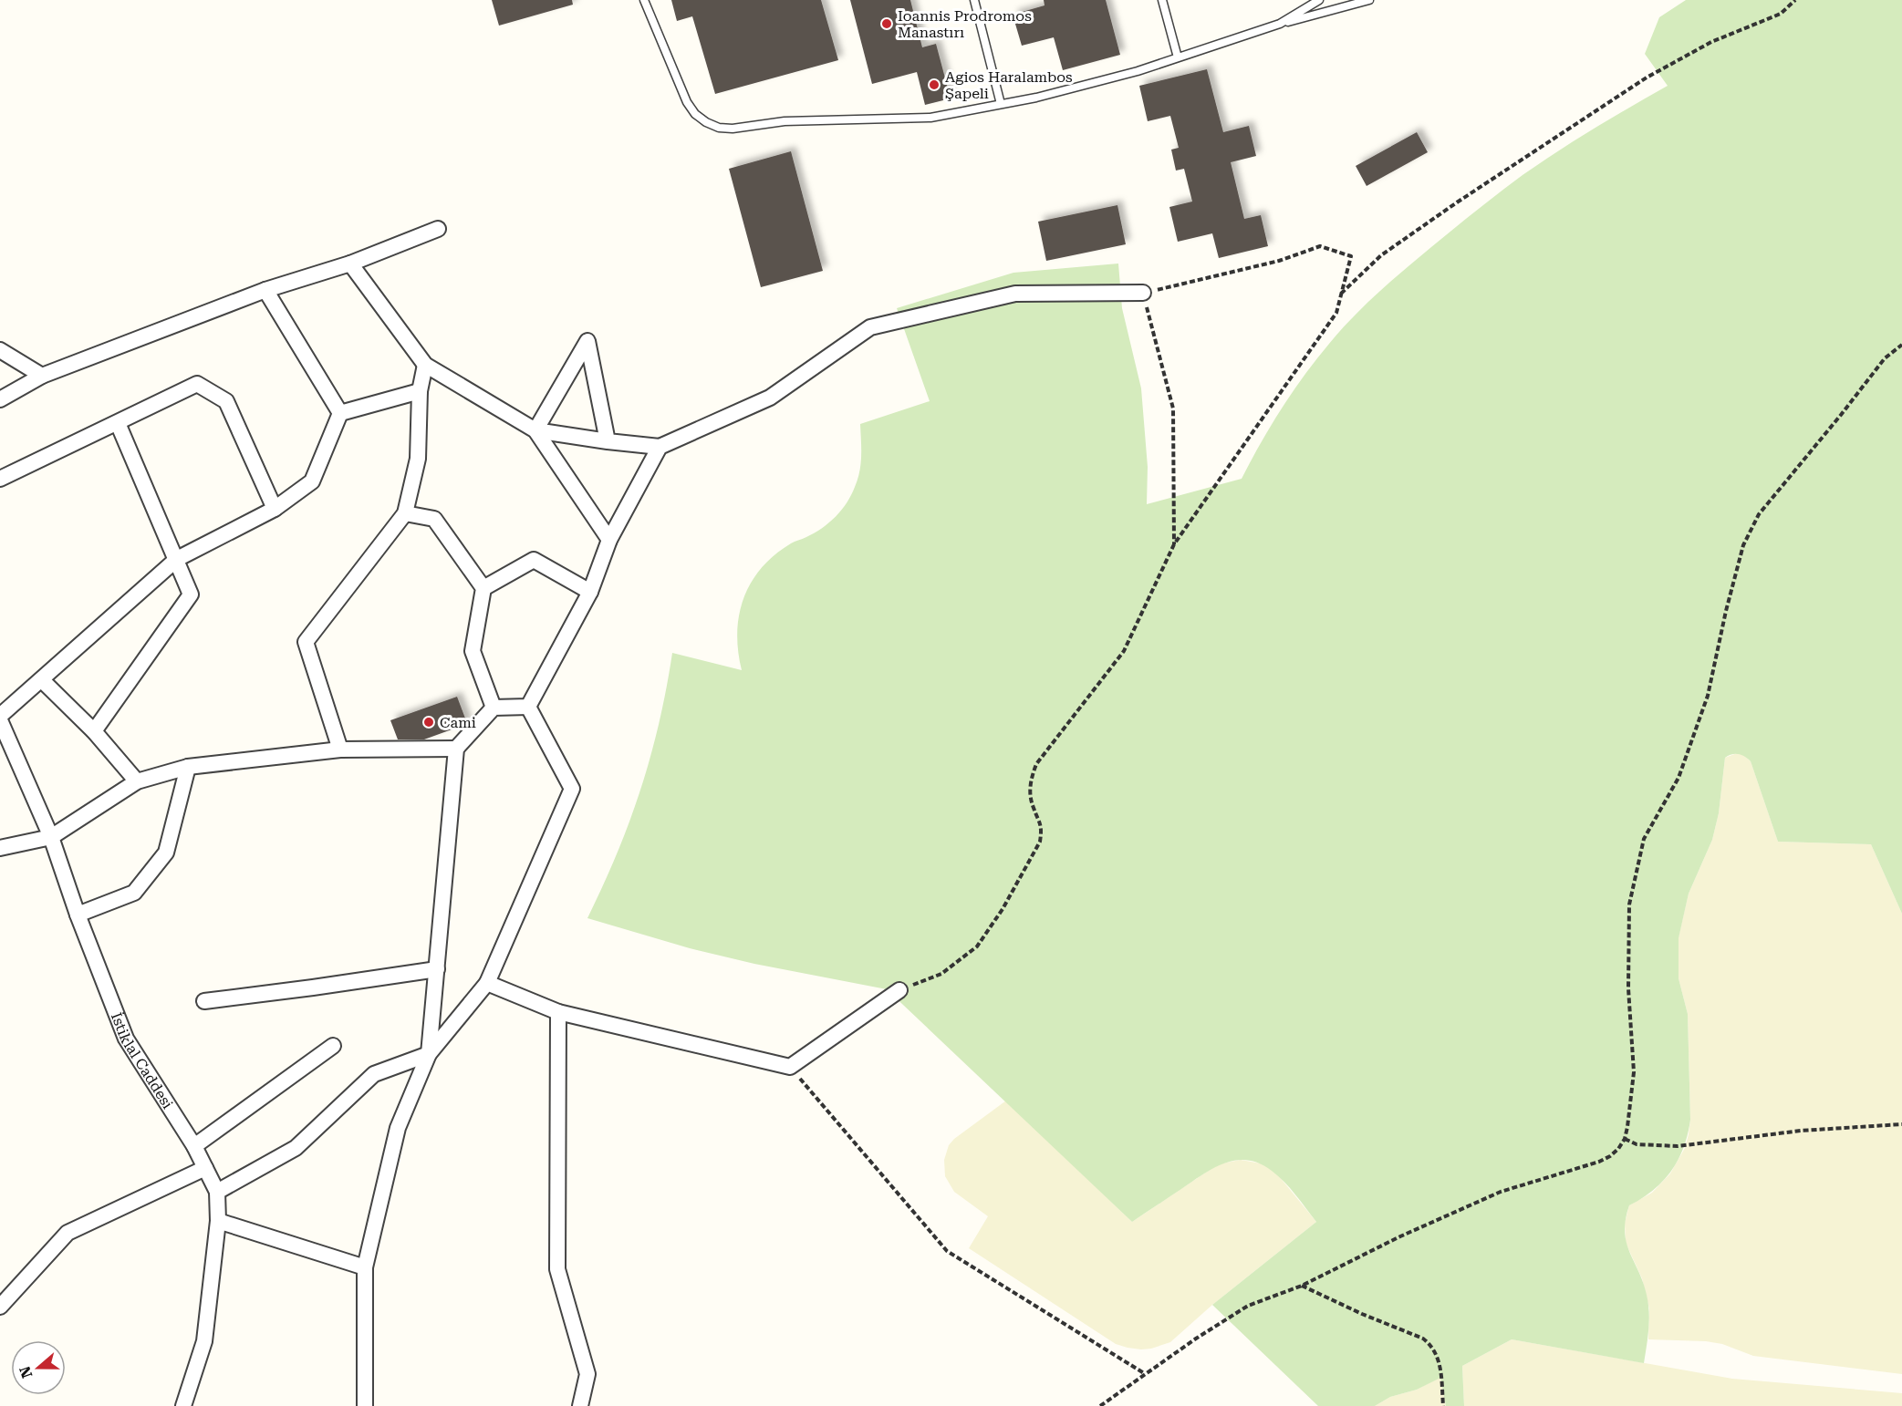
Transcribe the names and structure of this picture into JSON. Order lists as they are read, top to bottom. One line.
{"streets":{"street":["İstiklal Caddesi"]},"places":["Ioannis Prodromos Manastırı","Agios Haralambos Şapeli","Cami"],"north":"left"}
